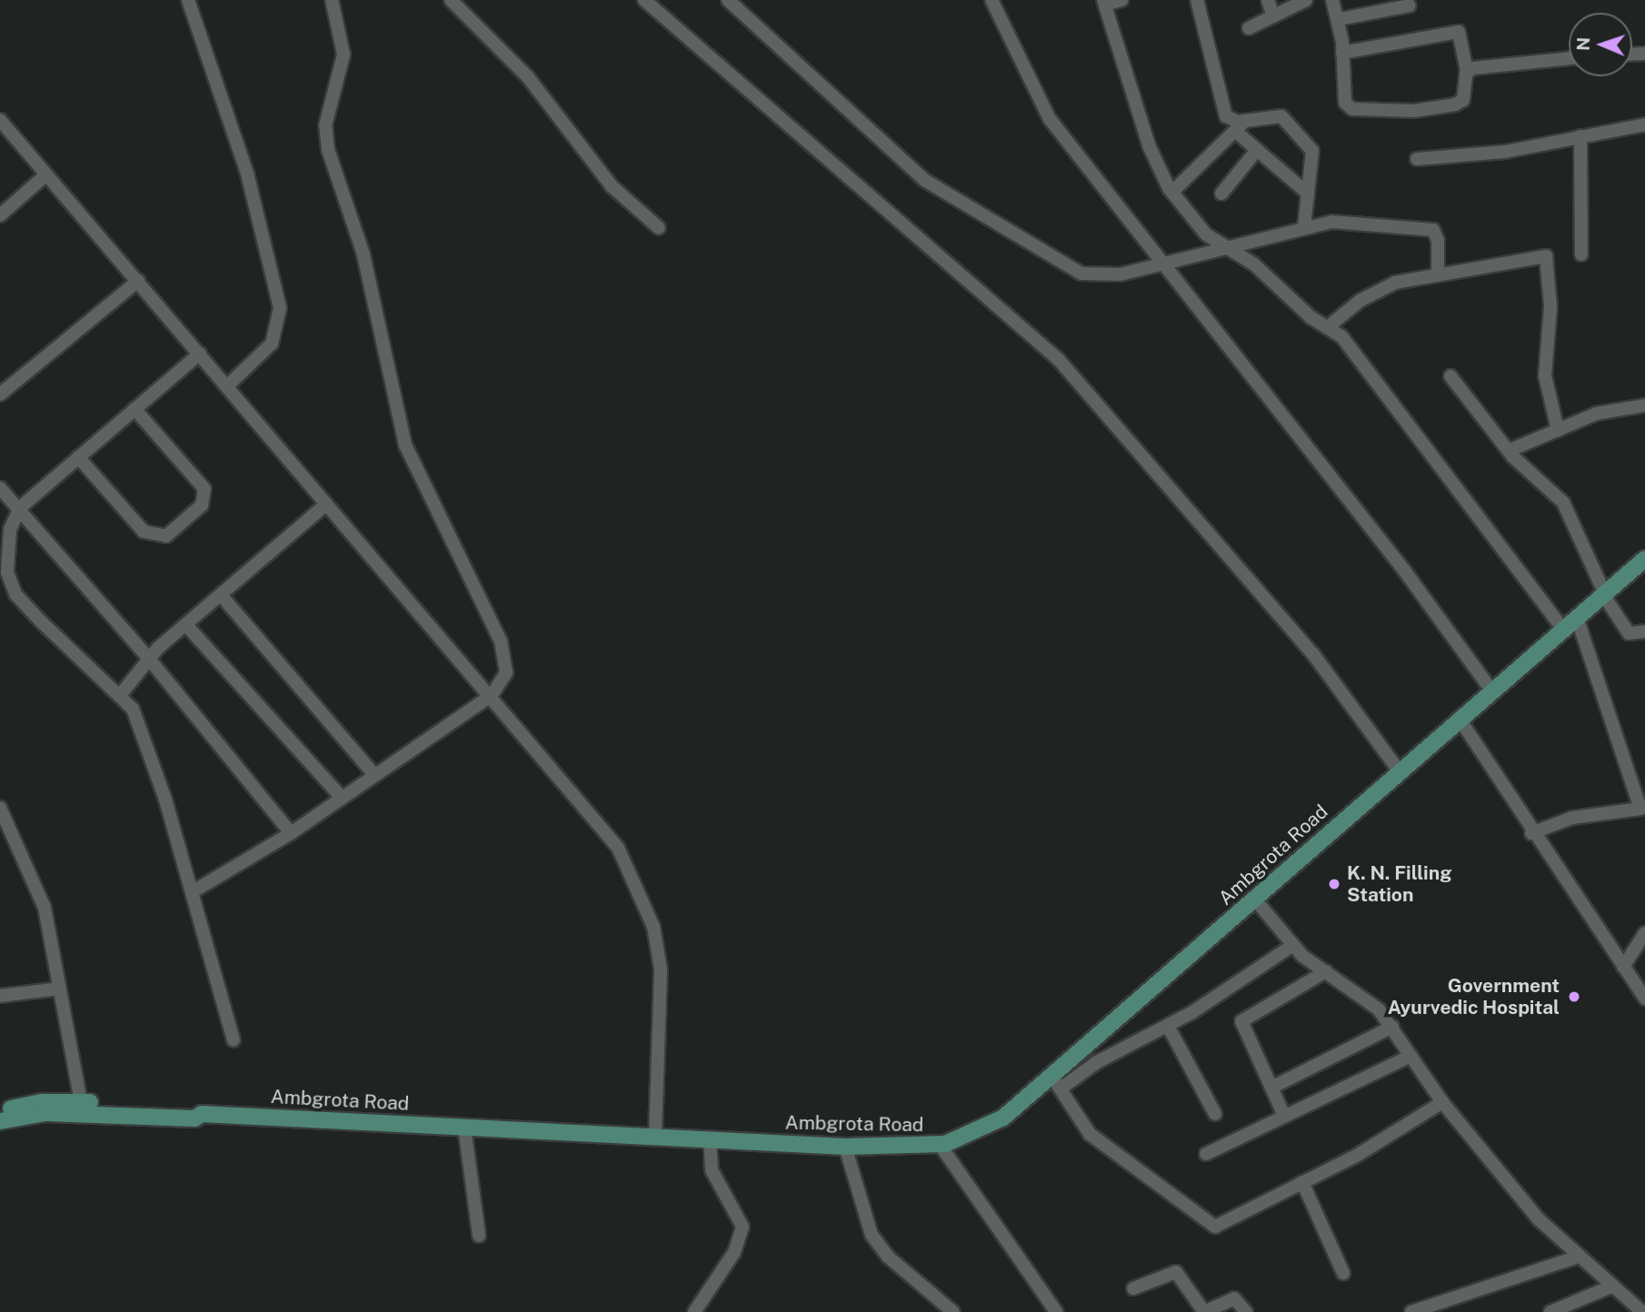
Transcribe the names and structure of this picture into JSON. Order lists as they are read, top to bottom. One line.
{"streets":{"main road":["Ambgrota Road"]},"places":["K. N. Filling Station","Government Ayurvedic Hospital"],"north":"left"}
